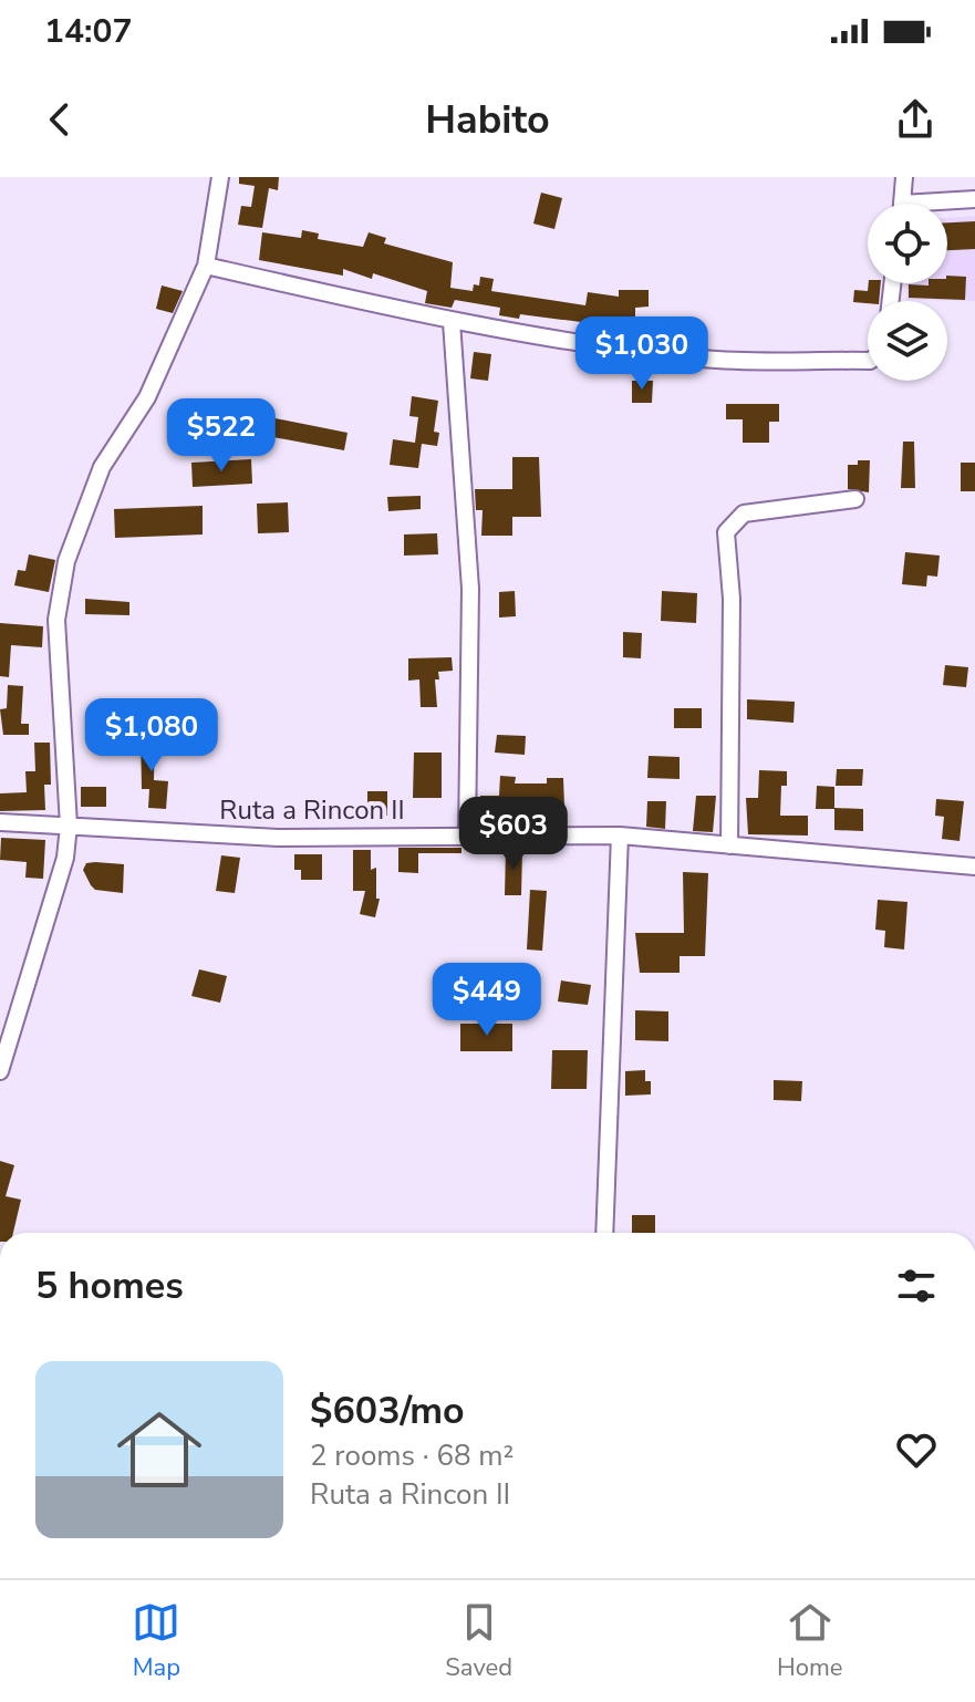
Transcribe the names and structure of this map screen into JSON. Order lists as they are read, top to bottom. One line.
{"streets":{"street":["Ruta a Rincon II"]},"page":{"status":"14:07","header":"Habito","price":["$1,030","$522","$1,080","$603","$449"],"heading":"5 homes","list":[{"name":"$603/mo","note":"2 rooms · 68 m² · Ruta a Rincon II"}],"tabs":["Map","Saved","Home"]}}
